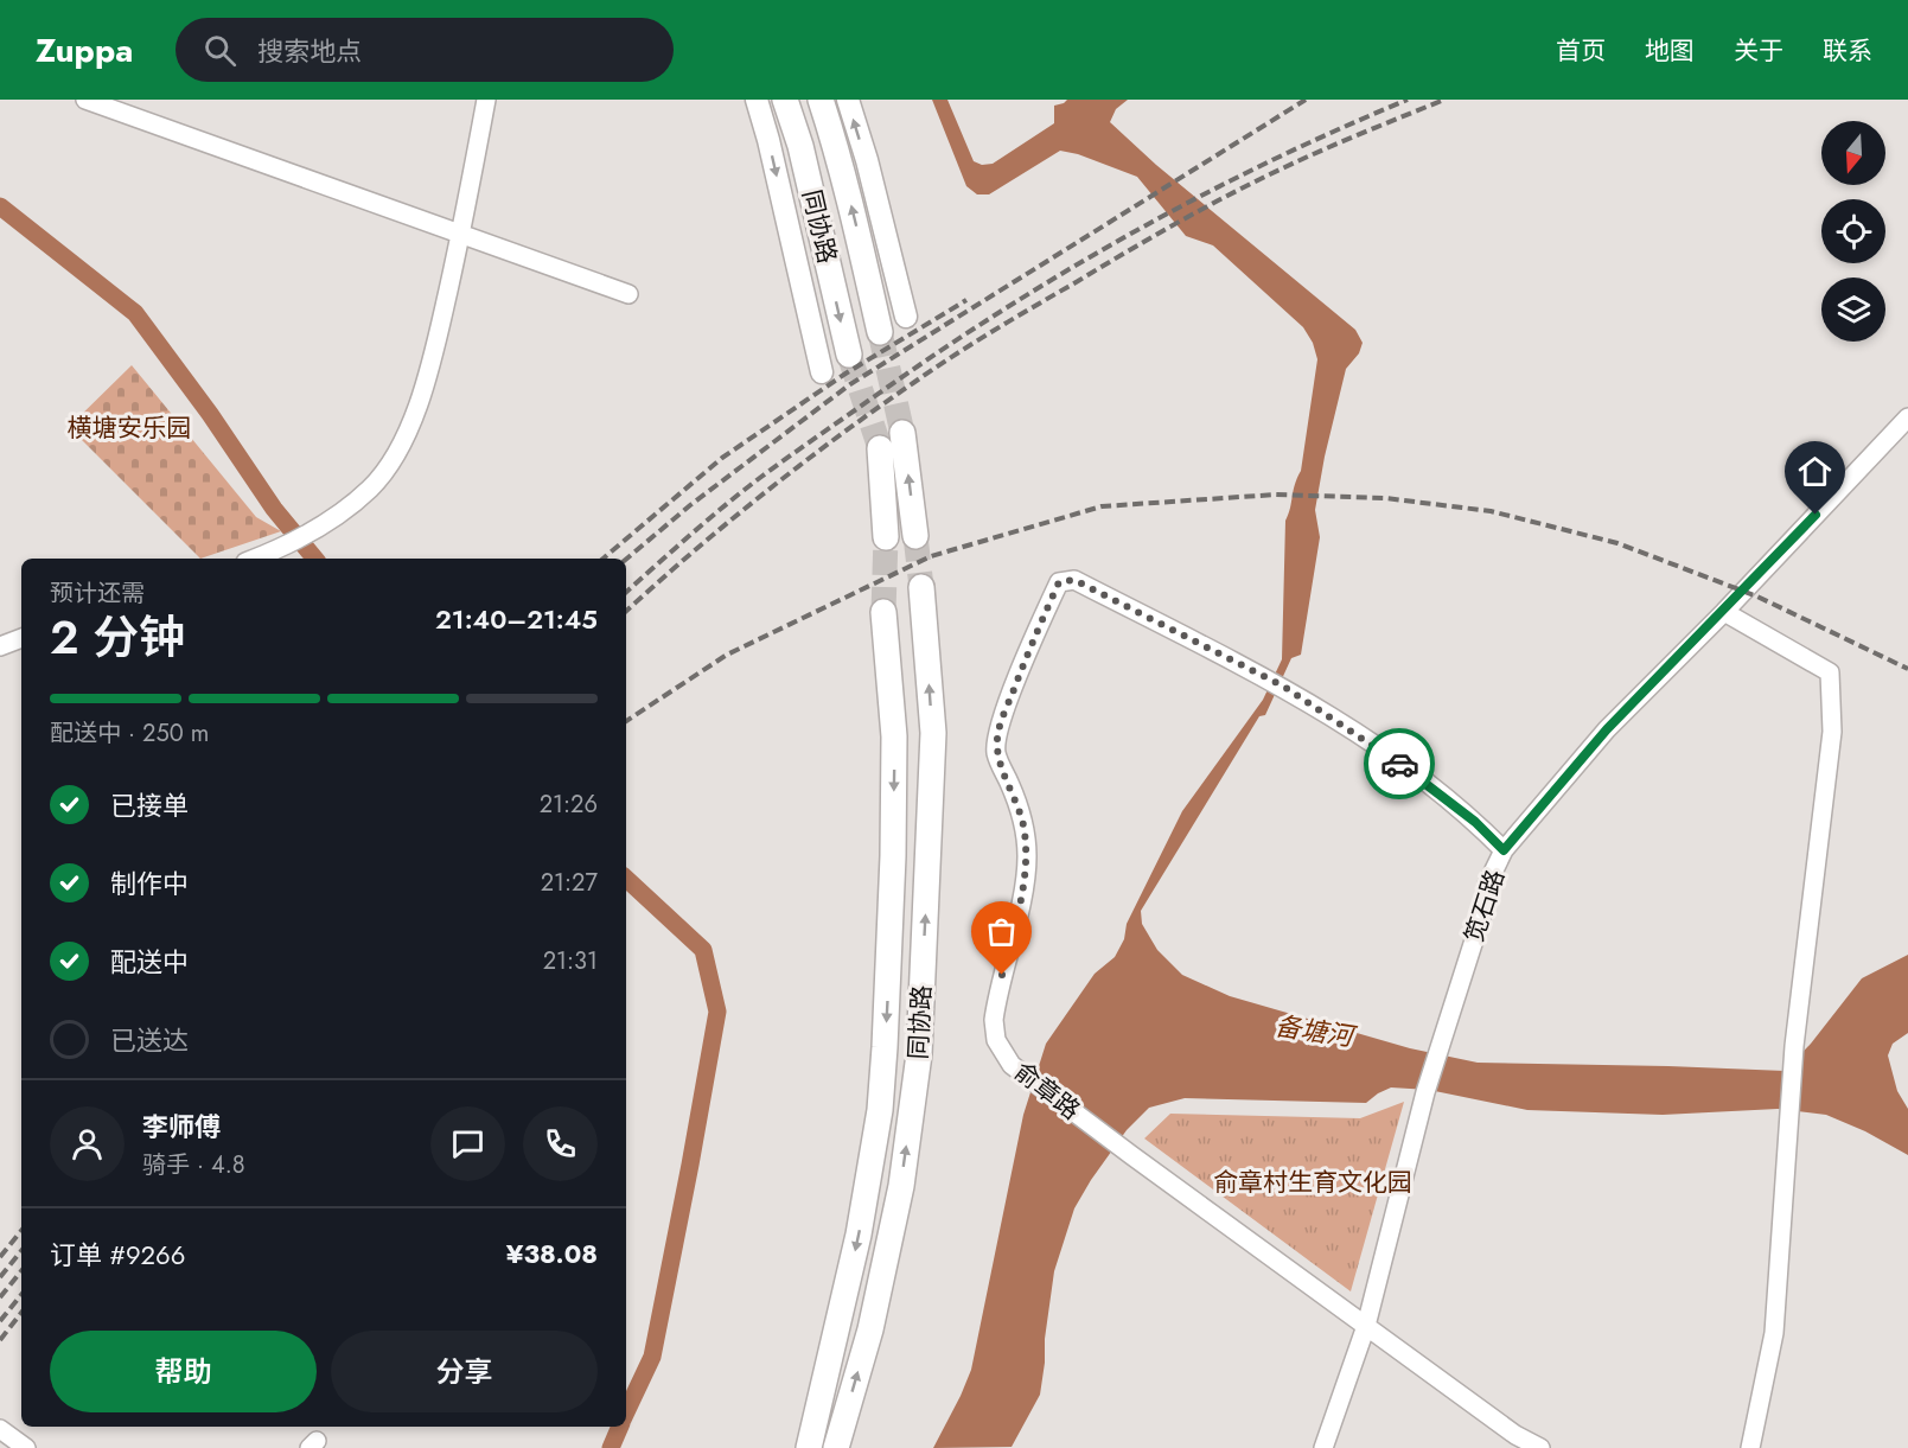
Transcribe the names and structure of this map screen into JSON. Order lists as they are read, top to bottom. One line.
{"streets":{"main road":["同协路"],"street":["笕石路","俞章路"]},"crossings":[["笕石路","俞章路"]],"water":["备塘河"],"parks":["横塘安乐园","俞章村生育文化园"],"north":"bottom","page":{"header":"Zuppa","search":"搜索地点","nav":["首页","地图","关于","联系"],"heading":["2 分钟","预计还需","21:40–21:45"],"panel":["李师傅","骑手 · 4.8","订单 #9266","¥38.08"],"bar":"配送中 · 250 m","list":[["已接单","21:26"],["制作中","21:27"],["配送中","21:31"],"已送达"],"buttons":["帮助","分享"]}}
